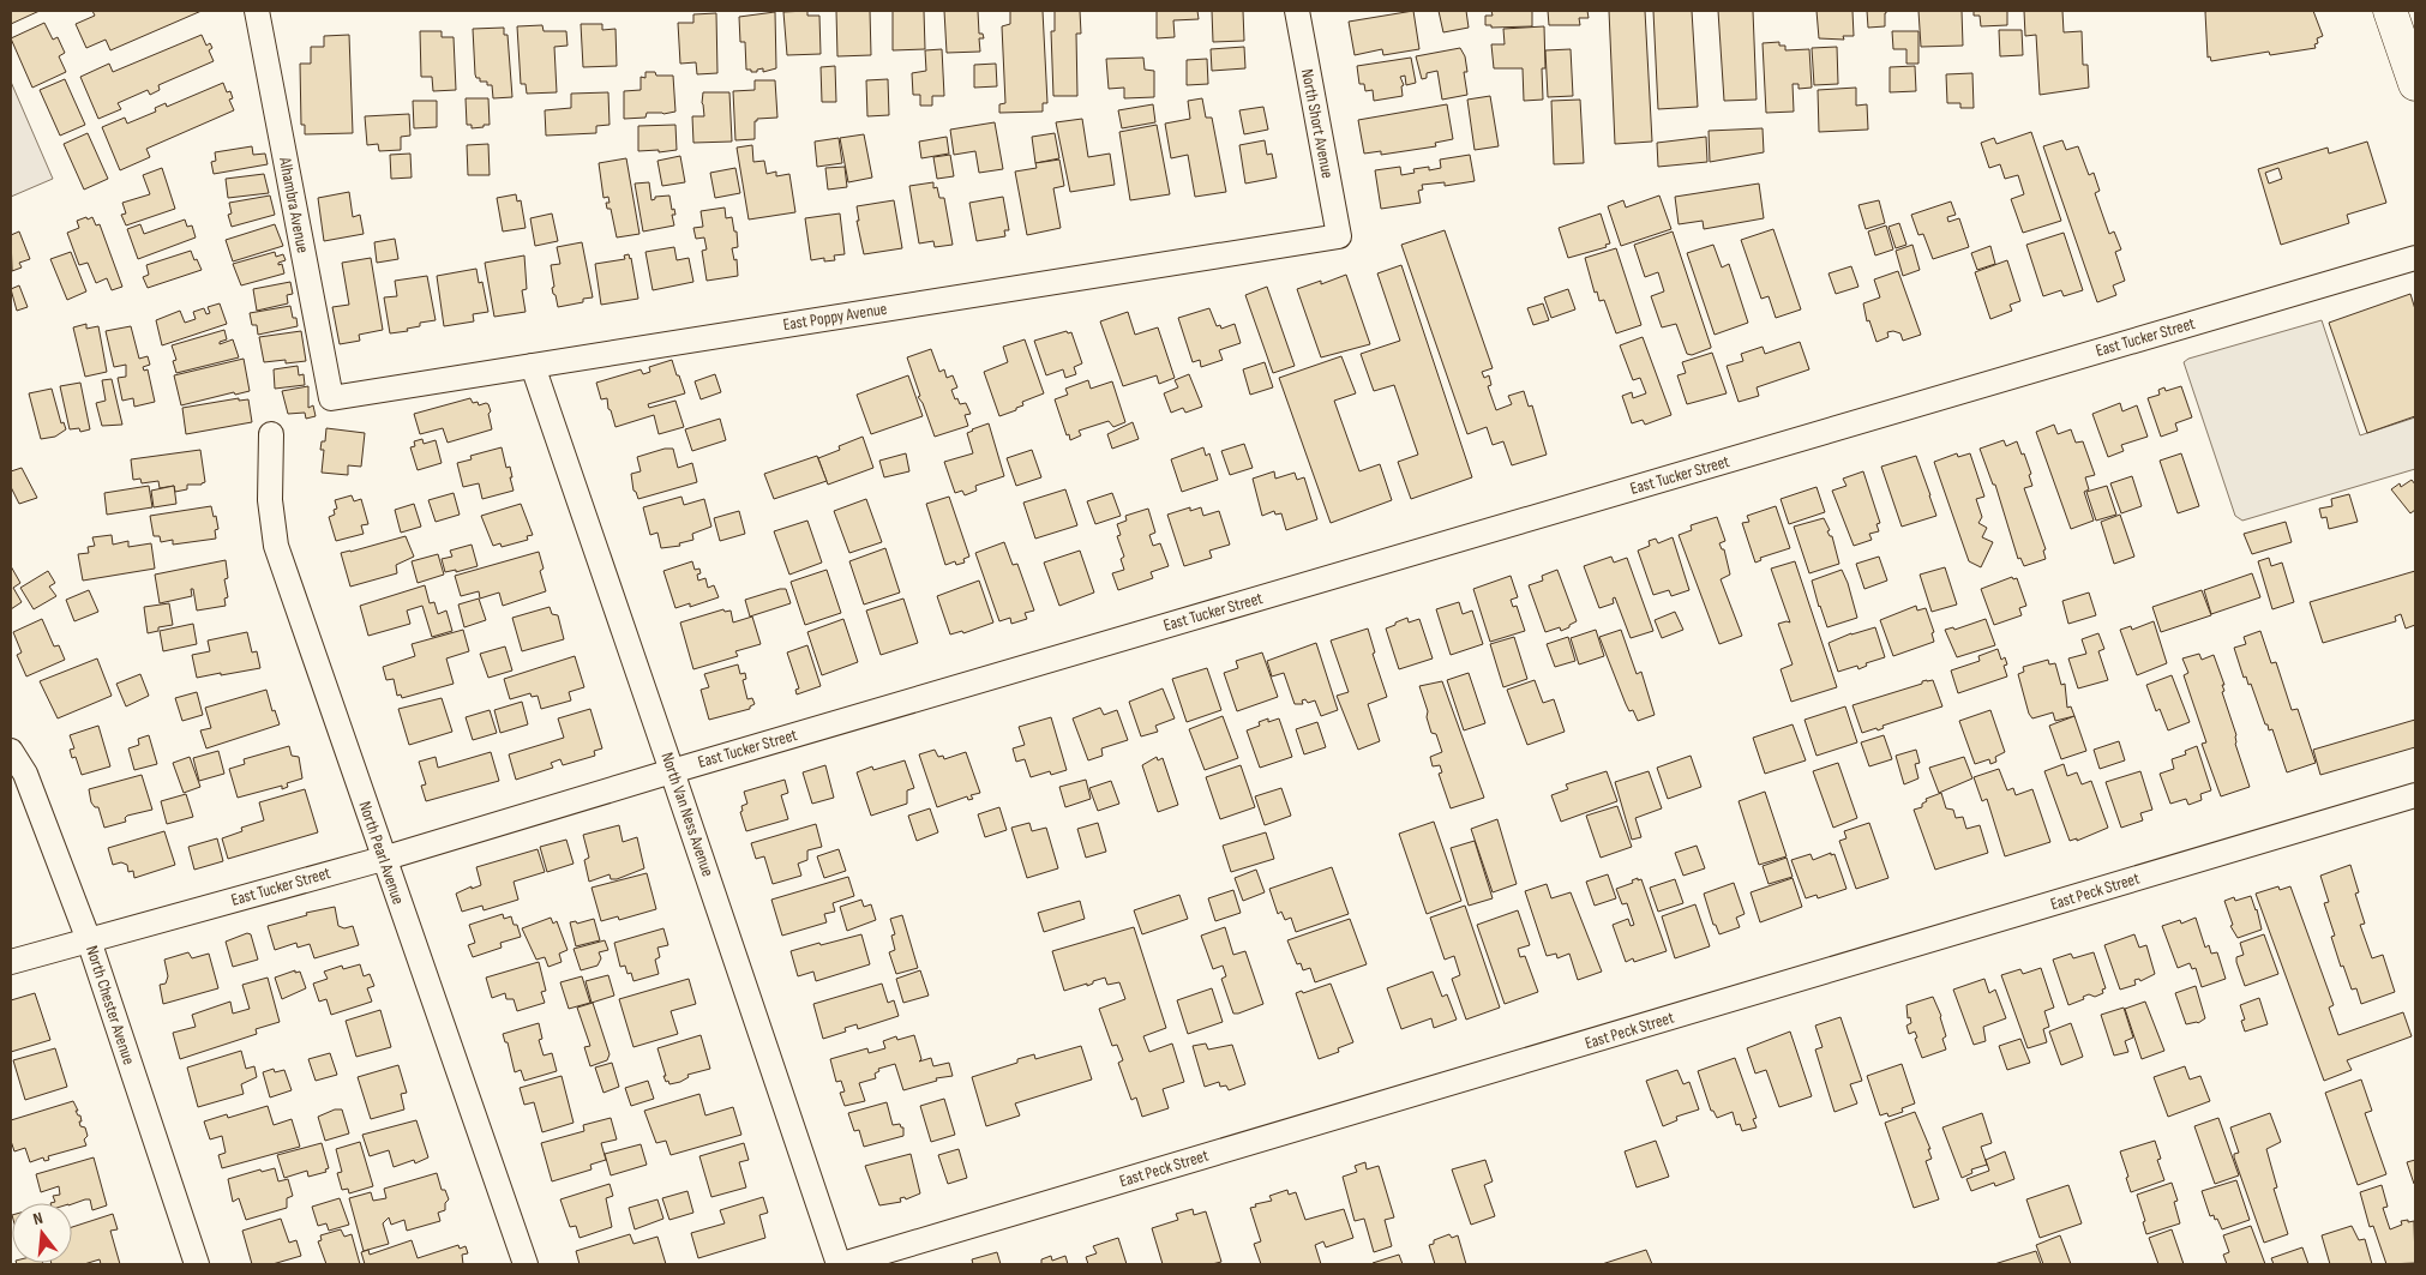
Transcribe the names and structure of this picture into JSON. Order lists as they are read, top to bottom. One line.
{"streets":{"street":["North Short Avenue","Alhambra Avenue","East Poppy Avenue","East Tucker Street","North Van Ness Avenue","North Pearl Avenue","East Peck Street","North Chester Avenue"]},"crossings":[["North Short Avenue","East Poppy Avenue"],["Alhambra Avenue","East Poppy Avenue"],["East Poppy Avenue","North Van Ness Avenue"],["East Tucker Street","North Van Ness Avenue"],["East Tucker Street","North Pearl Avenue"],["East Tucker Street","North Chester Avenue"],["North Van Ness Avenue","East Peck Street"]],"north":"top"}
